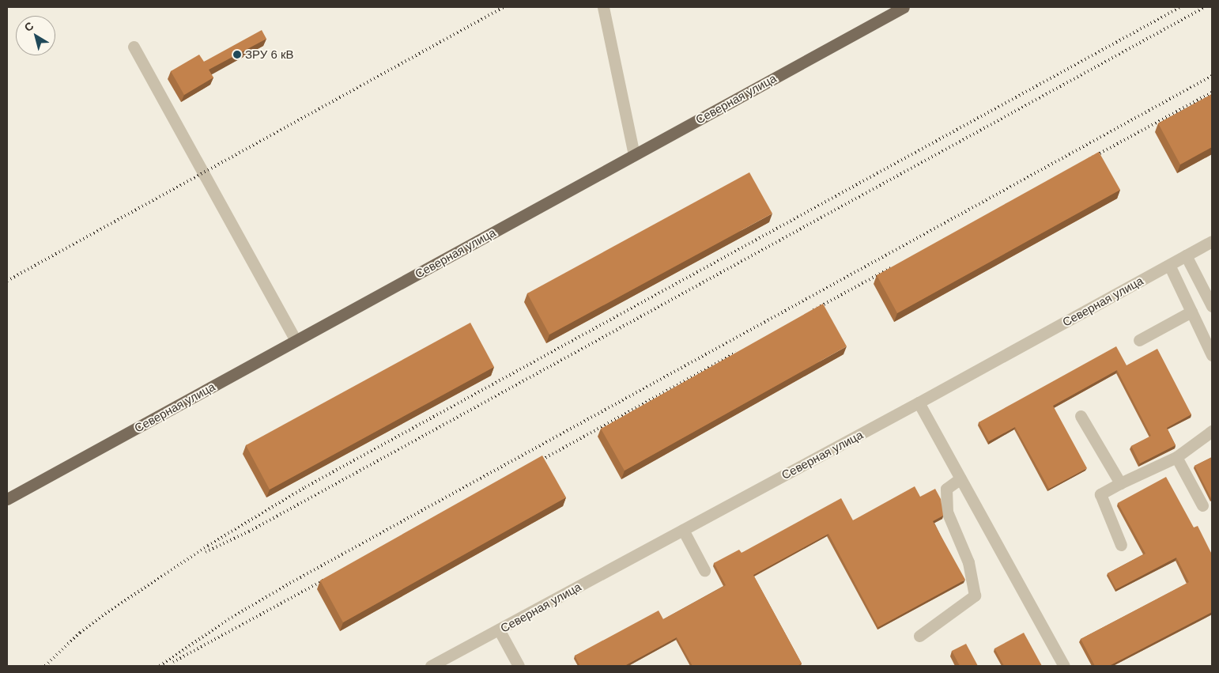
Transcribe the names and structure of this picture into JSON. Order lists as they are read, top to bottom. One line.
{"streets":{"main road":["Северная улица"]},"places":["ЗРУ 6 кВ"],"north":"top left"}
